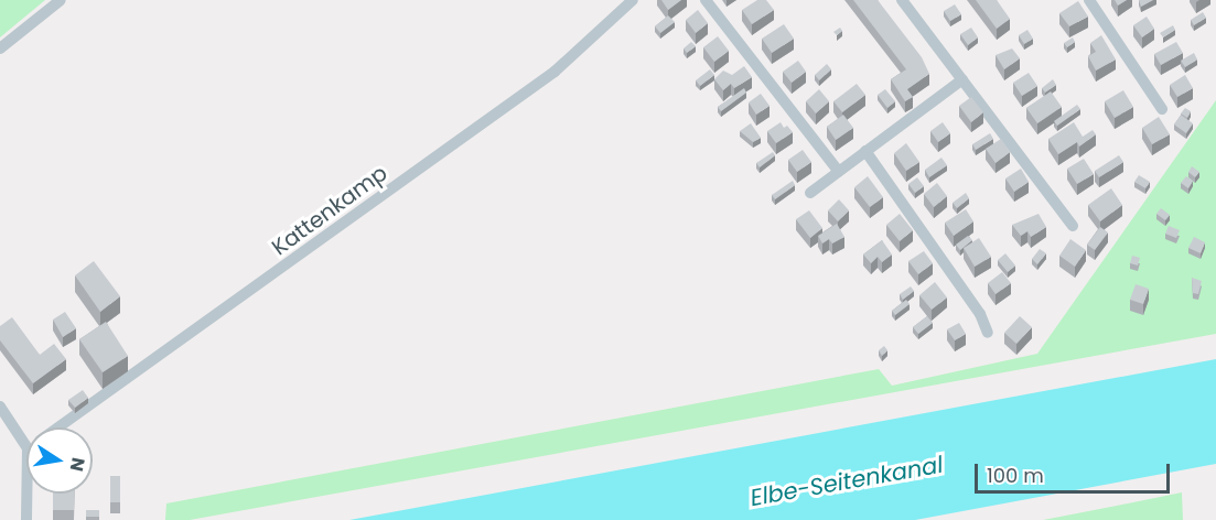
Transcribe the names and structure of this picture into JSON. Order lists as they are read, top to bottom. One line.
{"streets":{"street":["Kattenkamp"]},"water":["Elbe-Seitenkanal"],"scale_bar":"100 m","north":"right"}
